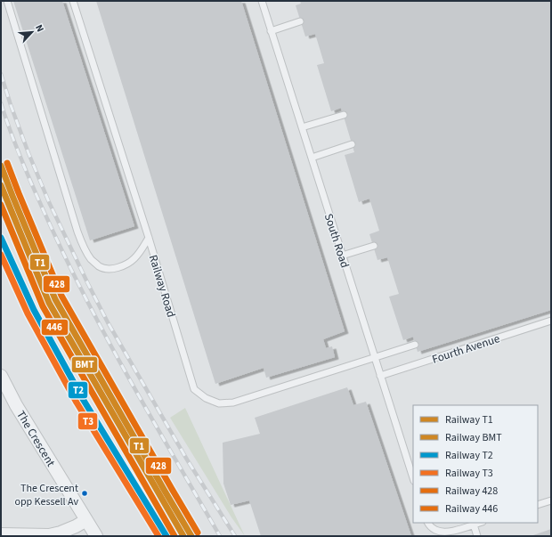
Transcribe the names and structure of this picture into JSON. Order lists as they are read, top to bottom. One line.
{"streets":{"street":["The Crescent"],"lane":["South Road","Railway Road","Fourth Avenue"]},"crossings":[["South Road","Railway Road"],["South Road","Fourth Avenue"],["Railway Road","Fourth Avenue"]],"places":["The Crescent opp Kessell Av"],"lines":["rail line 428","rail line T1","rail line BMT","rail line 446","rail line T2","rail line T3"],"legend":["Railway T1","Railway BMT","Railway T2","Railway T3","Railway 428","Railway 446"],"north":"top right"}
